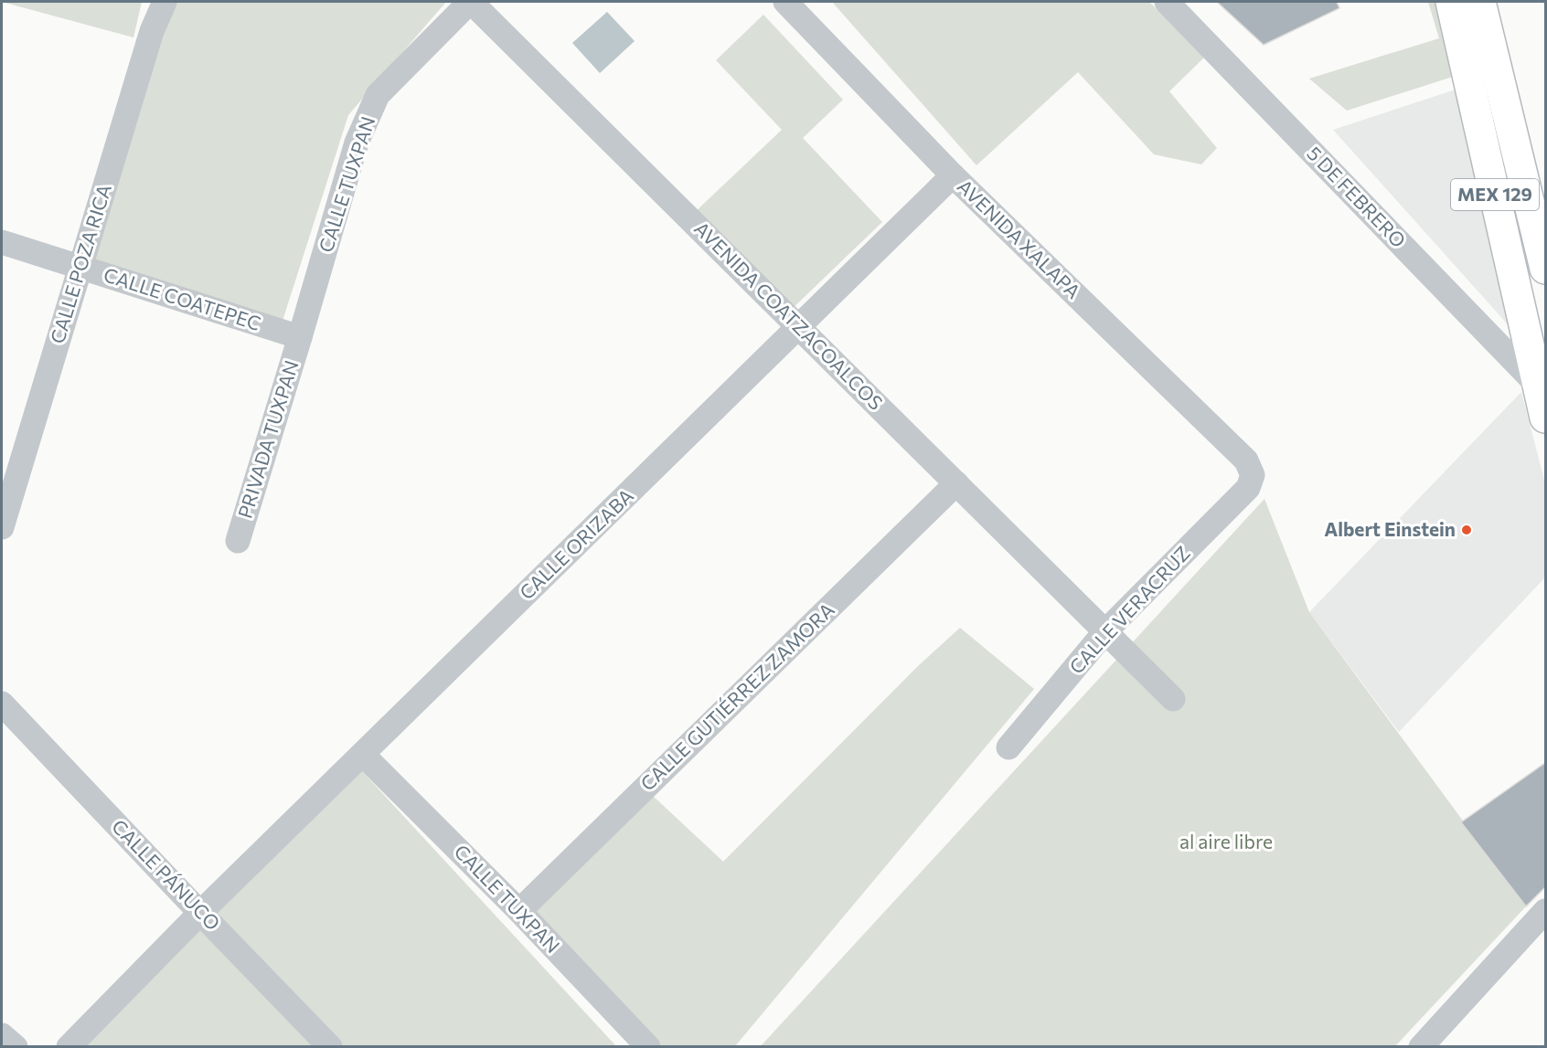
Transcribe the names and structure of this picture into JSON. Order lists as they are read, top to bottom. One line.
{"streets":{"main road":["MEX 129"],"street":["CALLE TUXPAN","5 DE FEBRERO","AVENIDA XALAPA","CALLE POZA RICA","CALLE COATEPEC","AVENIDA COATZACOALCOS","PRIVADA TUXPAN","CALLE ORIZABA","CALLE VERACRUZ","CALLE GUTIÉRREZ ZAMORA","CALLE PÁNUCO"]},"crossings":[["CALLE TUXPAN","CALLE COATEPEC"],["CALLE TUXPAN","AVENIDA COATZACOALCOS"],["CALLE TUXPAN","PRIVADA TUXPAN"],["CALLE TUXPAN","CALLE ORIZABA"],["CALLE TUXPAN","CALLE GUTIÉRREZ ZAMORA"],["MEX 129","5 DE FEBRERO"],["AVENIDA XALAPA","CALLE ORIZABA"],["AVENIDA XALAPA","CALLE VERACRUZ"],["CALLE POZA RICA","CALLE COATEPEC"],["CALLE COATEPEC","PRIVADA TUXPAN"],["AVENIDA COATZACOALCOS","CALLE ORIZABA"],["AVENIDA COATZACOALCOS","CALLE VERACRUZ"],["AVENIDA COATZACOALCOS","CALLE GUTIÉRREZ ZAMORA"],["CALLE ORIZABA","CALLE PÁNUCO"]],"parks":["al aire libre"],"places":["Albert Einstein"]}
